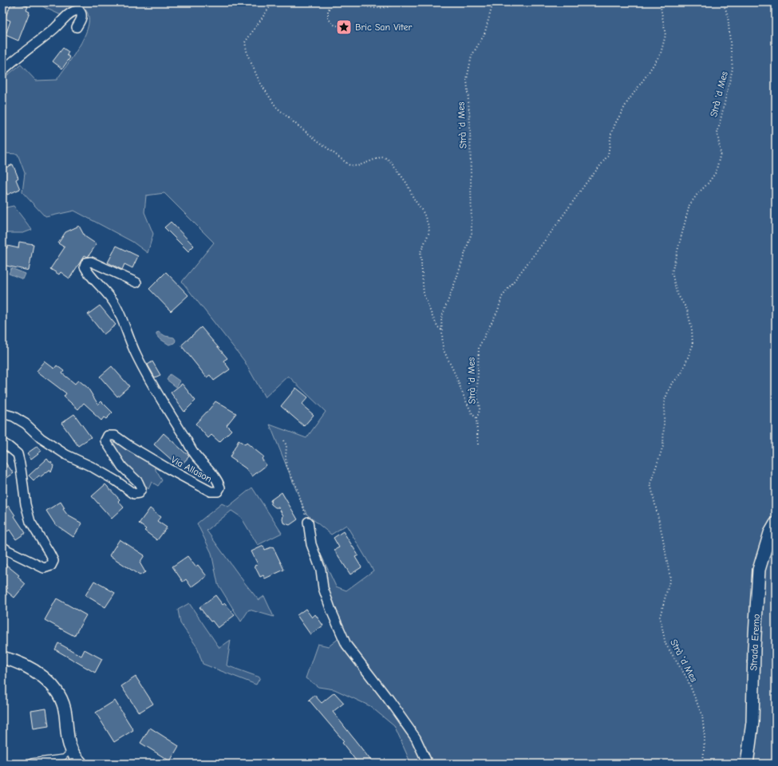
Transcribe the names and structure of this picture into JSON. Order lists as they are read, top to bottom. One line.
{"streets":{"main road":["Strada Eremo"],"street":["Via Allason"],"path":["Strà 'd Mes"]},"places":{"place":["Bric San Viter"]}}
